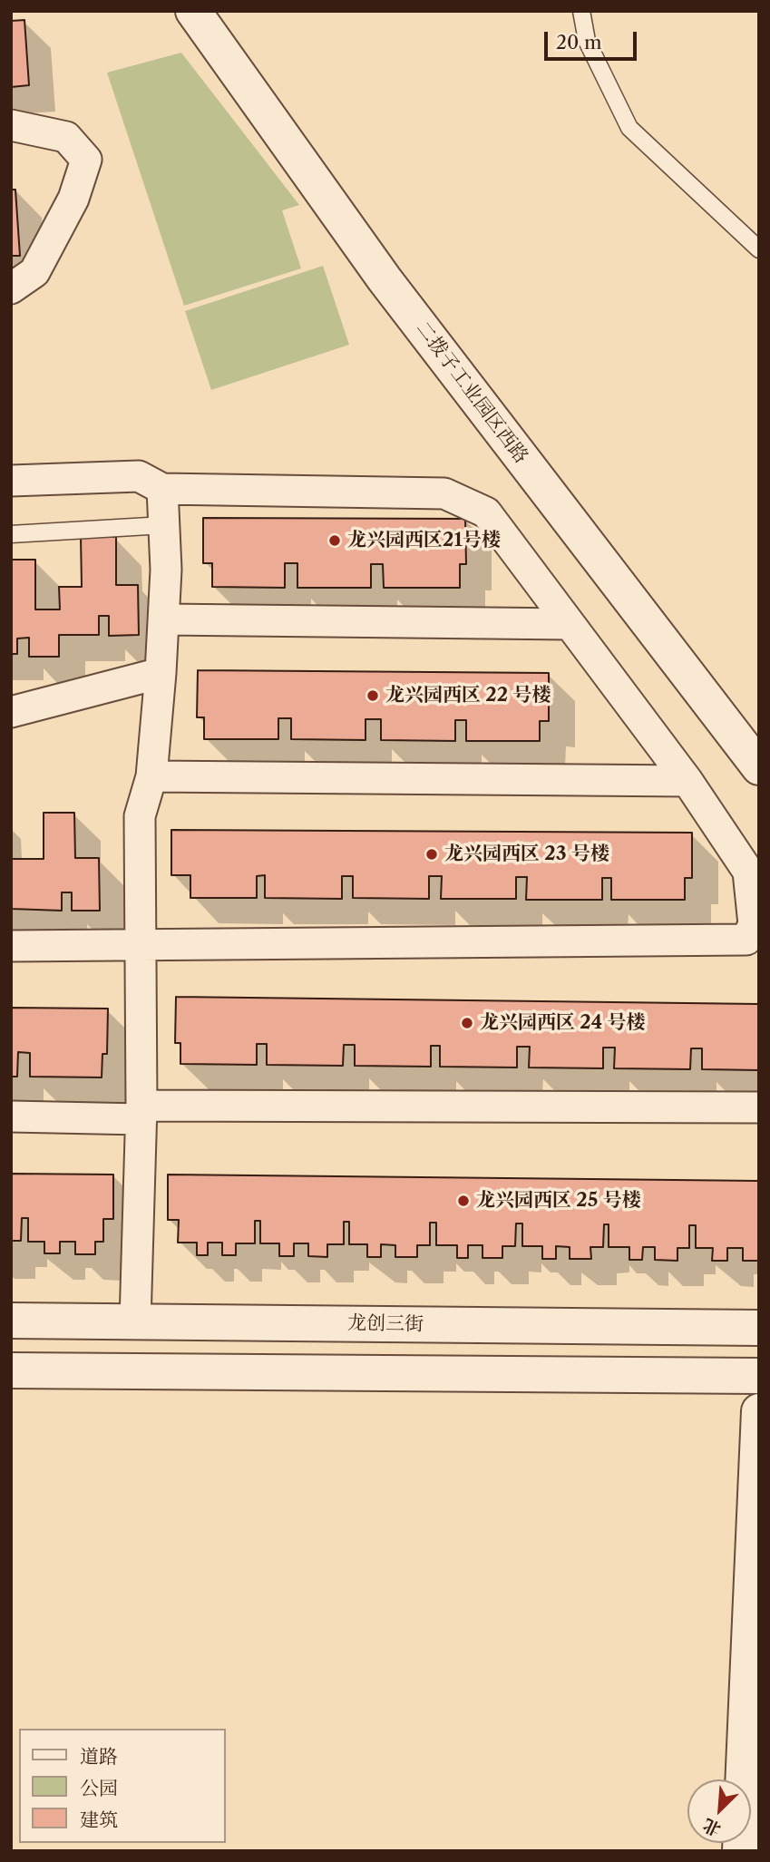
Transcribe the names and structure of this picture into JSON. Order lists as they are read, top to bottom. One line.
{"streets":{"street":["二拨子工业园区西路","龙创三街"]},"places":["龙兴园西区21号楼","龙兴园西区 22 号楼","龙兴园西区 23 号楼","龙兴园西区 24 号楼","龙兴园西区 25 号楼"],"legend":["道路","公园","建筑"],"scale_bar":"20 m","north":"bottom left"}
